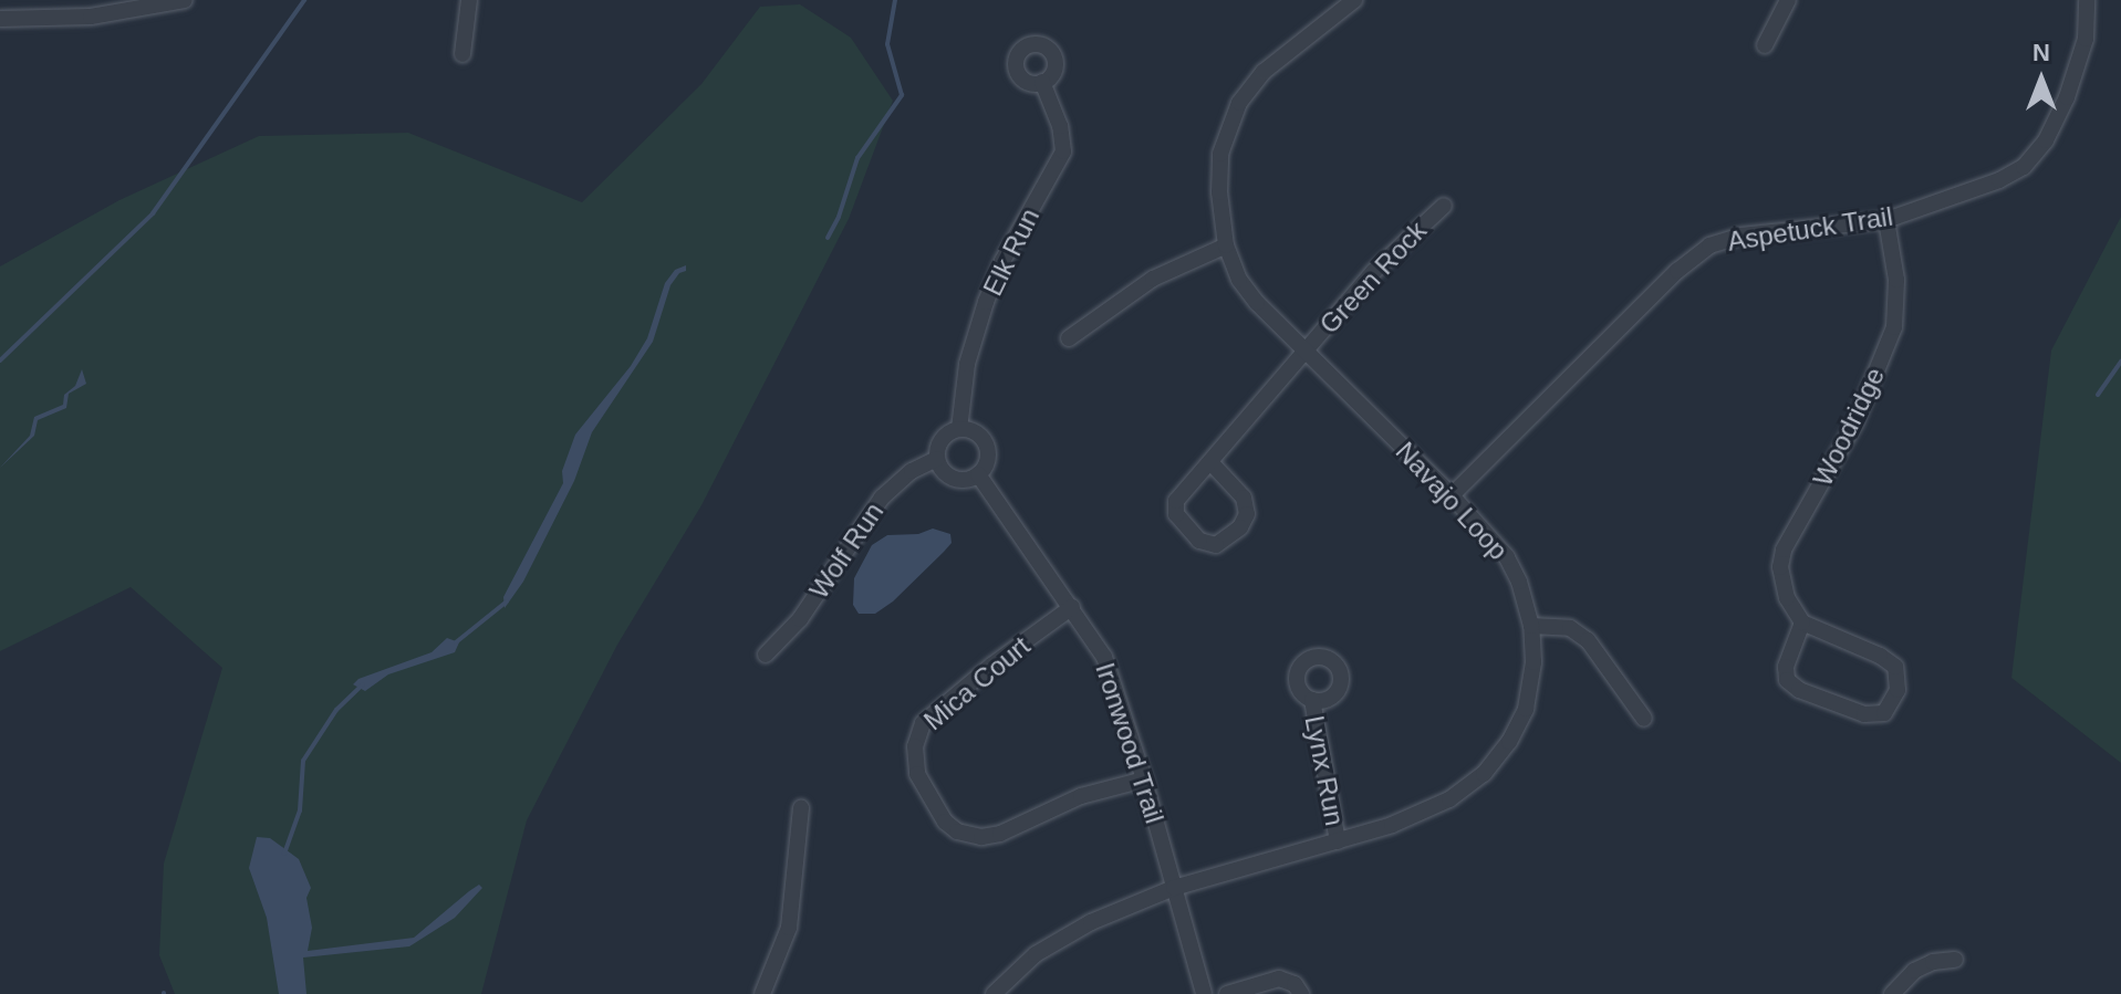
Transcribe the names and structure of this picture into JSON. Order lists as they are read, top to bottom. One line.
{"streets":{"street":["Aspetuck Trail","Elk Run","Green Rock","Woodridge","Navajo Loop","Wolf Run","Mica Court","Ironwood Trail","Lynx Run"]},"crossings":[["Aspetuck Trail","Woodridge"],["Aspetuck Trail","Navajo Loop"],["Elk Run","Wolf Run"],["Elk Run","Ironwood Trail"],["Green Rock","Navajo Loop"],["Navajo Loop","Ironwood Trail"],["Navajo Loop","Lynx Run"],["Wolf Run","Ironwood Trail"],["Mica Court","Ironwood Trail"]],"north":"top"}
